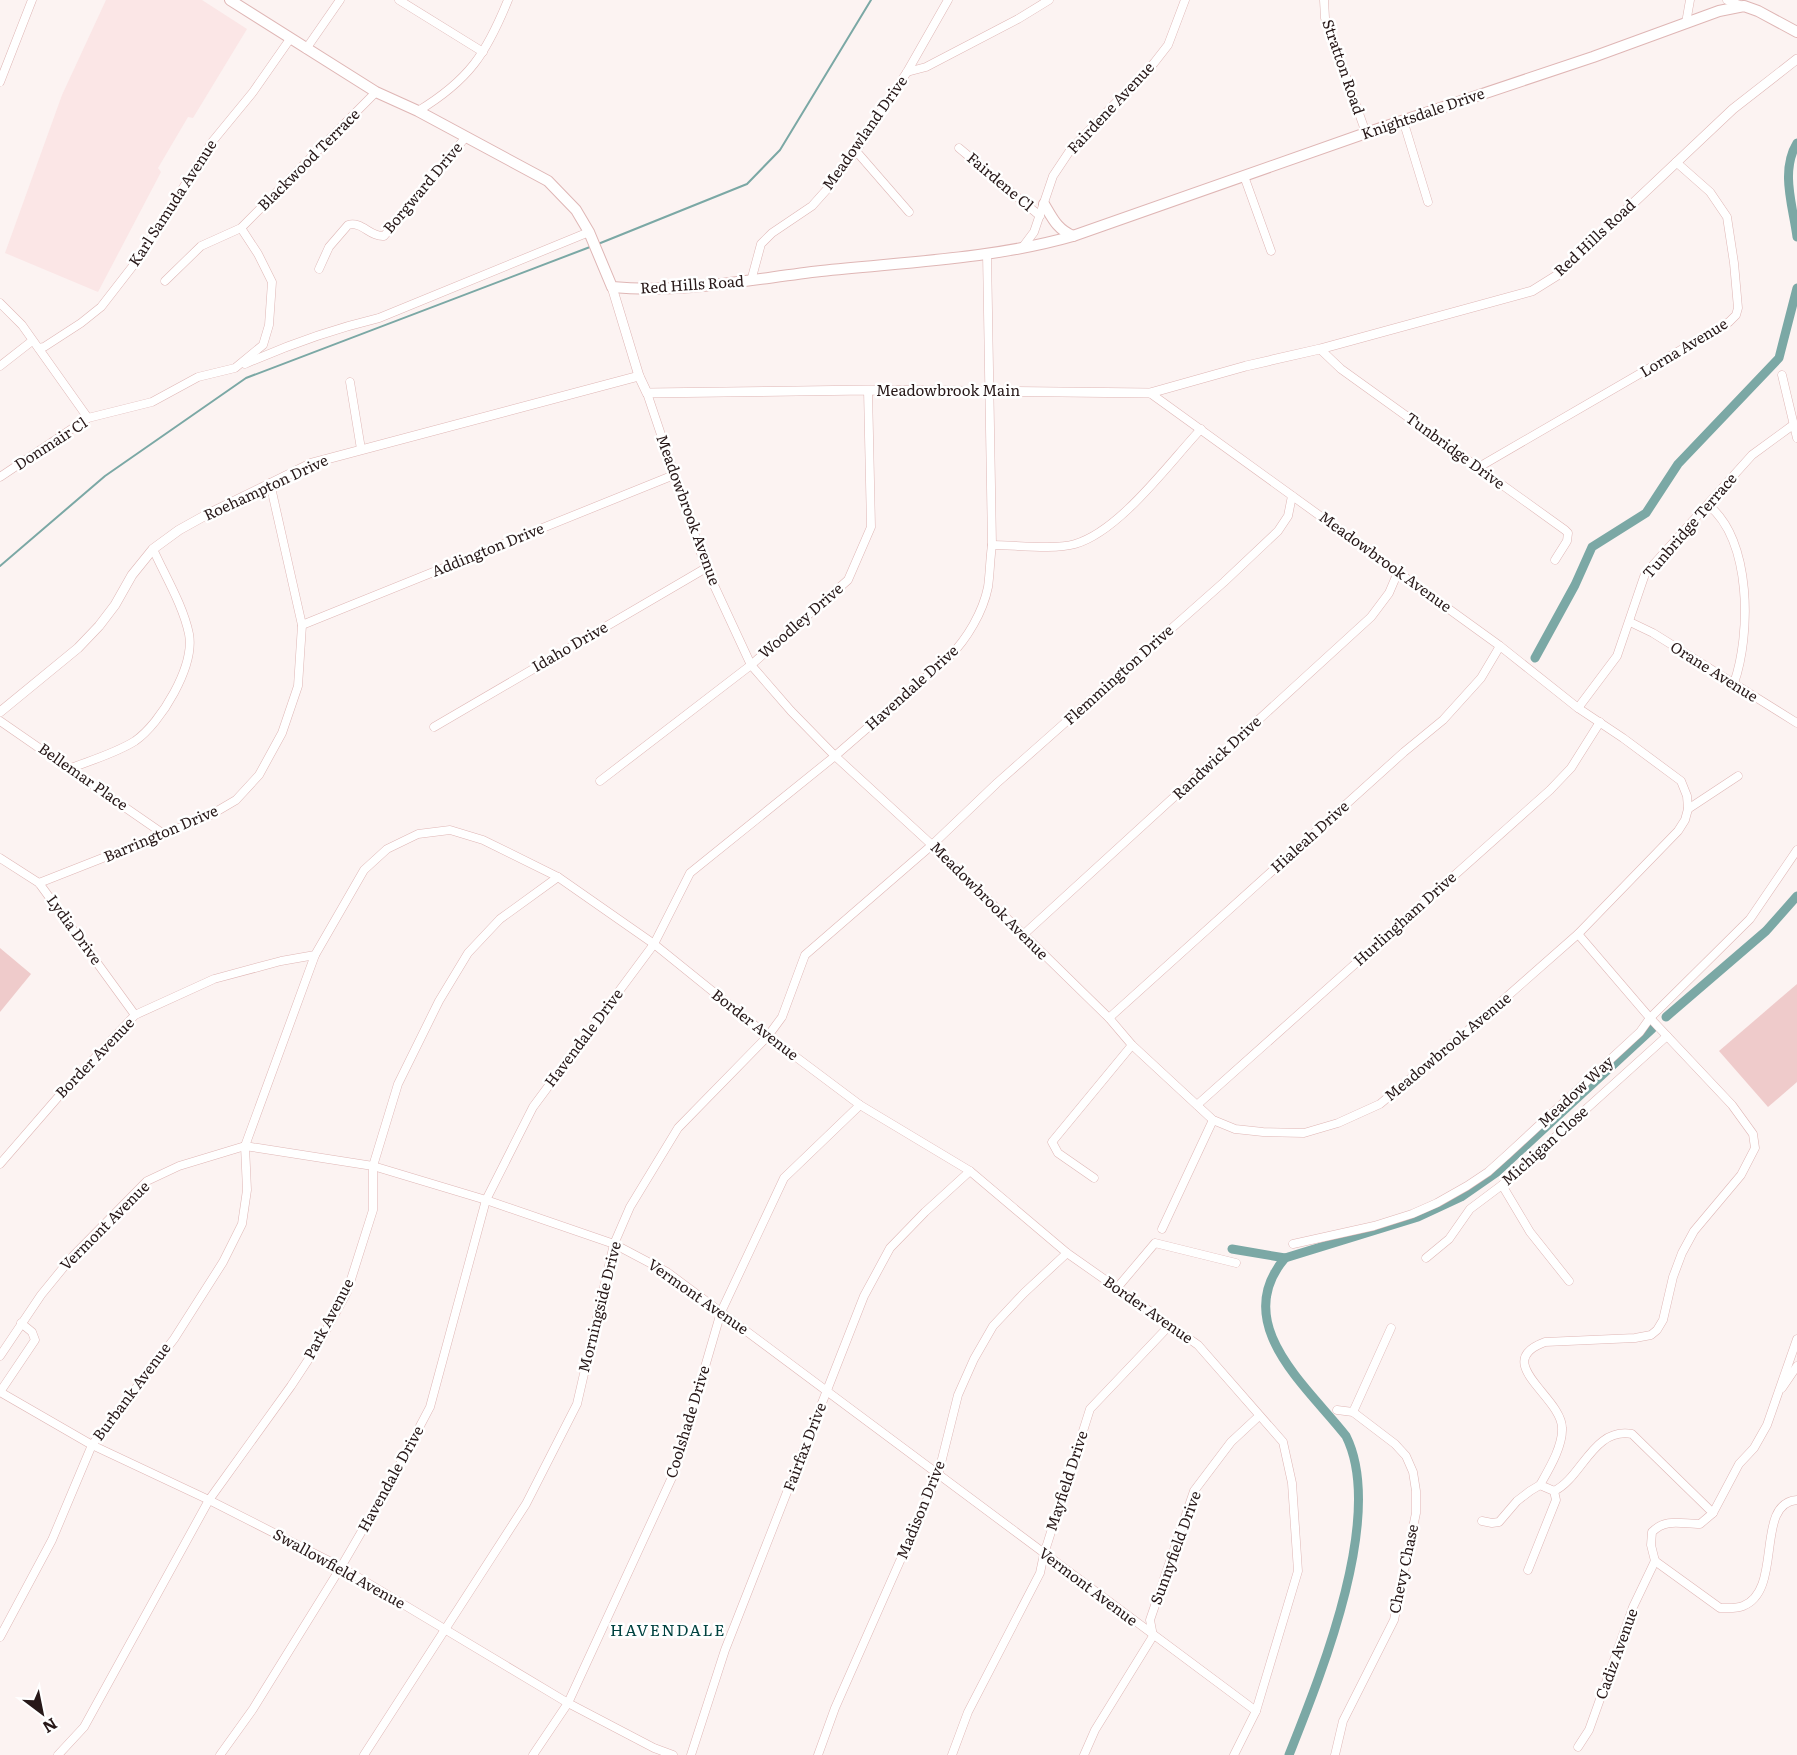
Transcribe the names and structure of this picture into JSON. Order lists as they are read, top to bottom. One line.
{"streets":{"main road":["Knightsdale Drive","Red Hills Road"],"street":["Stratton Road","Fairdene Avenue","Meadowland Drive","Blackwood Terrace","Fairdene Cl","Borgward Drive","Karl Samuda Avenue","Lorna Avenue","Meadowbrook Main","Donmair Cl","Tunbridge Drive","Roehampton Drive","Meadowbrook Avenue","Tunbridge Terrace","Addington Drive","Woodley Drive","Idaho Drive","Orane Avenue","Flemmington Drive","Havendale Drive","Randwick Drive","Bellemar Place","Barrington Drive","Hialeah Drive","Hurlingham Drive","Lydia Drive","Border Avenue","Meadow Way","Michigan Close","Vermont Avenue","Morningside Drive","Park Avenue","Burbank Avenue","Coolshade Drive","Fairfax Drive","Mayfield Drive","Madison Drive","Sunnyfield Drive","Swallowfield Avenue","Chevy Chase","Cadiz Avenue"]},"crossings":[["Stratton Road","Knightsdale Drive"],["Fairdene Avenue","Fairdene Cl"],["Fairdene Avenue","Red Hills Road"],["Knightsdale Drive","Red Hills Road"],["Meadowland Drive","Red Hills Road"],["Blackwood Terrace","Donmair Cl"],["Red Hills Road","Lorna Avenue"],["Red Hills Road","Meadowbrook Main"],["Red Hills Road","Tunbridge Drive"],["Red Hills Road","Meadowbrook Avenue"],["Red Hills Road","Havendale Drive"],["Lorna Avenue","Tunbridge Drive"],["Meadowbrook Main","Meadowbrook Avenue"],["Meadowbrook Main","Woodley Drive"],["Meadowbrook Main","Havendale Drive"],["Roehampton Drive","Meadowbrook Avenue"],["Roehampton Drive","Barrington Drive"],["Meadowbrook Avenue","Tunbridge Terrace"],["Meadowbrook Avenue","Addington Drive"],["Meadowbrook Avenue","Woodley Drive"],["Meadowbrook Avenue","Idaho Drive"],["Meadowbrook Avenue","Flemmington Drive"],["Meadowbrook Avenue","Havendale Drive"],["Meadowbrook Avenue","Randwick Drive"],["Meadowbrook Avenue","Hialeah Drive"],["Meadowbrook Avenue","Hurlingham Drive"],["Meadowbrook Avenue","Morningside Drive"],["Tunbridge Terrace","Orane Avenue"],["Addington Drive","Barrington Drive"],["Flemmington Drive","Morningside Drive"],["Havendale Drive","Border Avenue"],["Havendale Drive","Vermont Avenue"],["Havendale Drive","Swallowfield Avenue"],["Bellemar Place","Barrington Drive"],["Barrington Drive","Lydia Drive"],["Lydia Drive","Border Avenue"],["Border Avenue","Vermont Avenue"],["Border Avenue","Morningside Drive"],["Border Avenue","Park Avenue"],["Border Avenue","Coolshade Drive"],["Border Avenue","Fairfax Drive"],["Border Avenue","Mayfield Drive"],["Border Avenue","Madison Drive"],["Border Avenue","Sunnyfield Drive"],["Vermont Avenue","Morningside Drive"],["Vermont Avenue","Park Avenue"],["Vermont Avenue","Burbank Avenue"],["Vermont Avenue","Coolshade Drive"],["Vermont Avenue","Fairfax Drive"],["Vermont Avenue","Mayfield Drive"],["Vermont Avenue","Madison Drive"],["Vermont Avenue","Sunnyfield Drive"],["Morningside Drive","Swallowfield Avenue"],["Park Avenue","Swallowfield Avenue"],["Burbank Avenue","Swallowfield Avenue"],["Coolshade Drive","Swallowfield Avenue"]],"districts":["HAVENDALE"],"north":"bottom right"}
